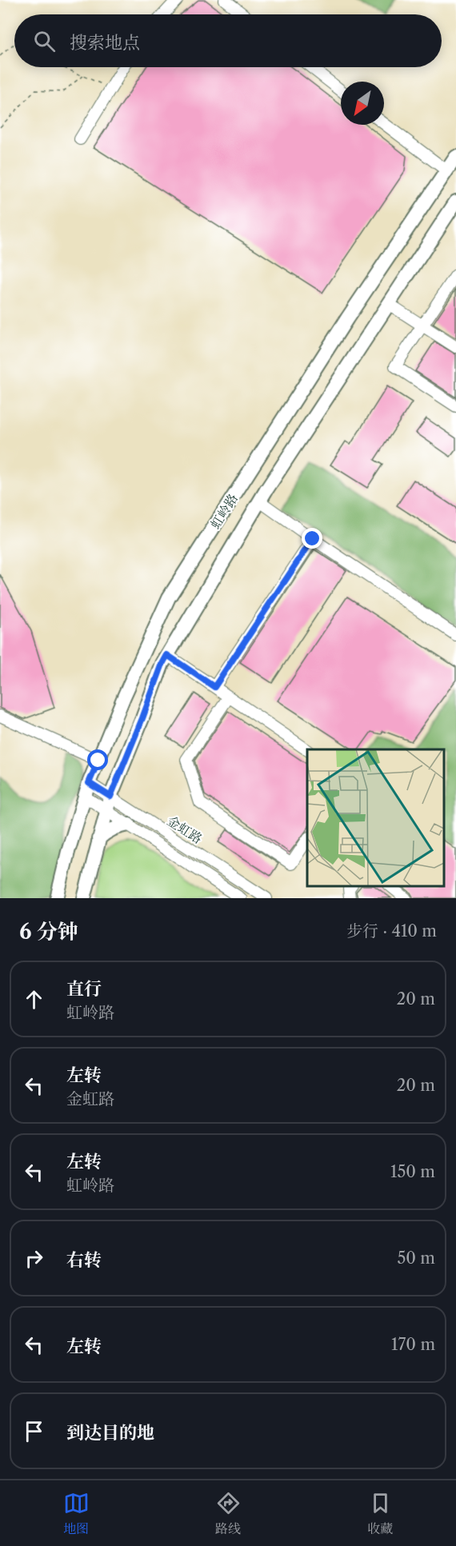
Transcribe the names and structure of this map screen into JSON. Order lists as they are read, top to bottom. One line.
{"streets":{"main road":["虹岭路"],"street":["金虹路"]},"crossings":[["虹岭路","金虹路"]],"north":"bottom left","page":{"search":"搜索地点","heading":["6 分钟","步行 · 410 m"],"list":[["直行","虹岭路","20 m"],["左转","金虹路","20 m"],["左转","虹岭路","150 m"],["右转","50 m"],["左转","170 m"],"到达目的地"],"nav":["地图","路线","收藏"]}}
